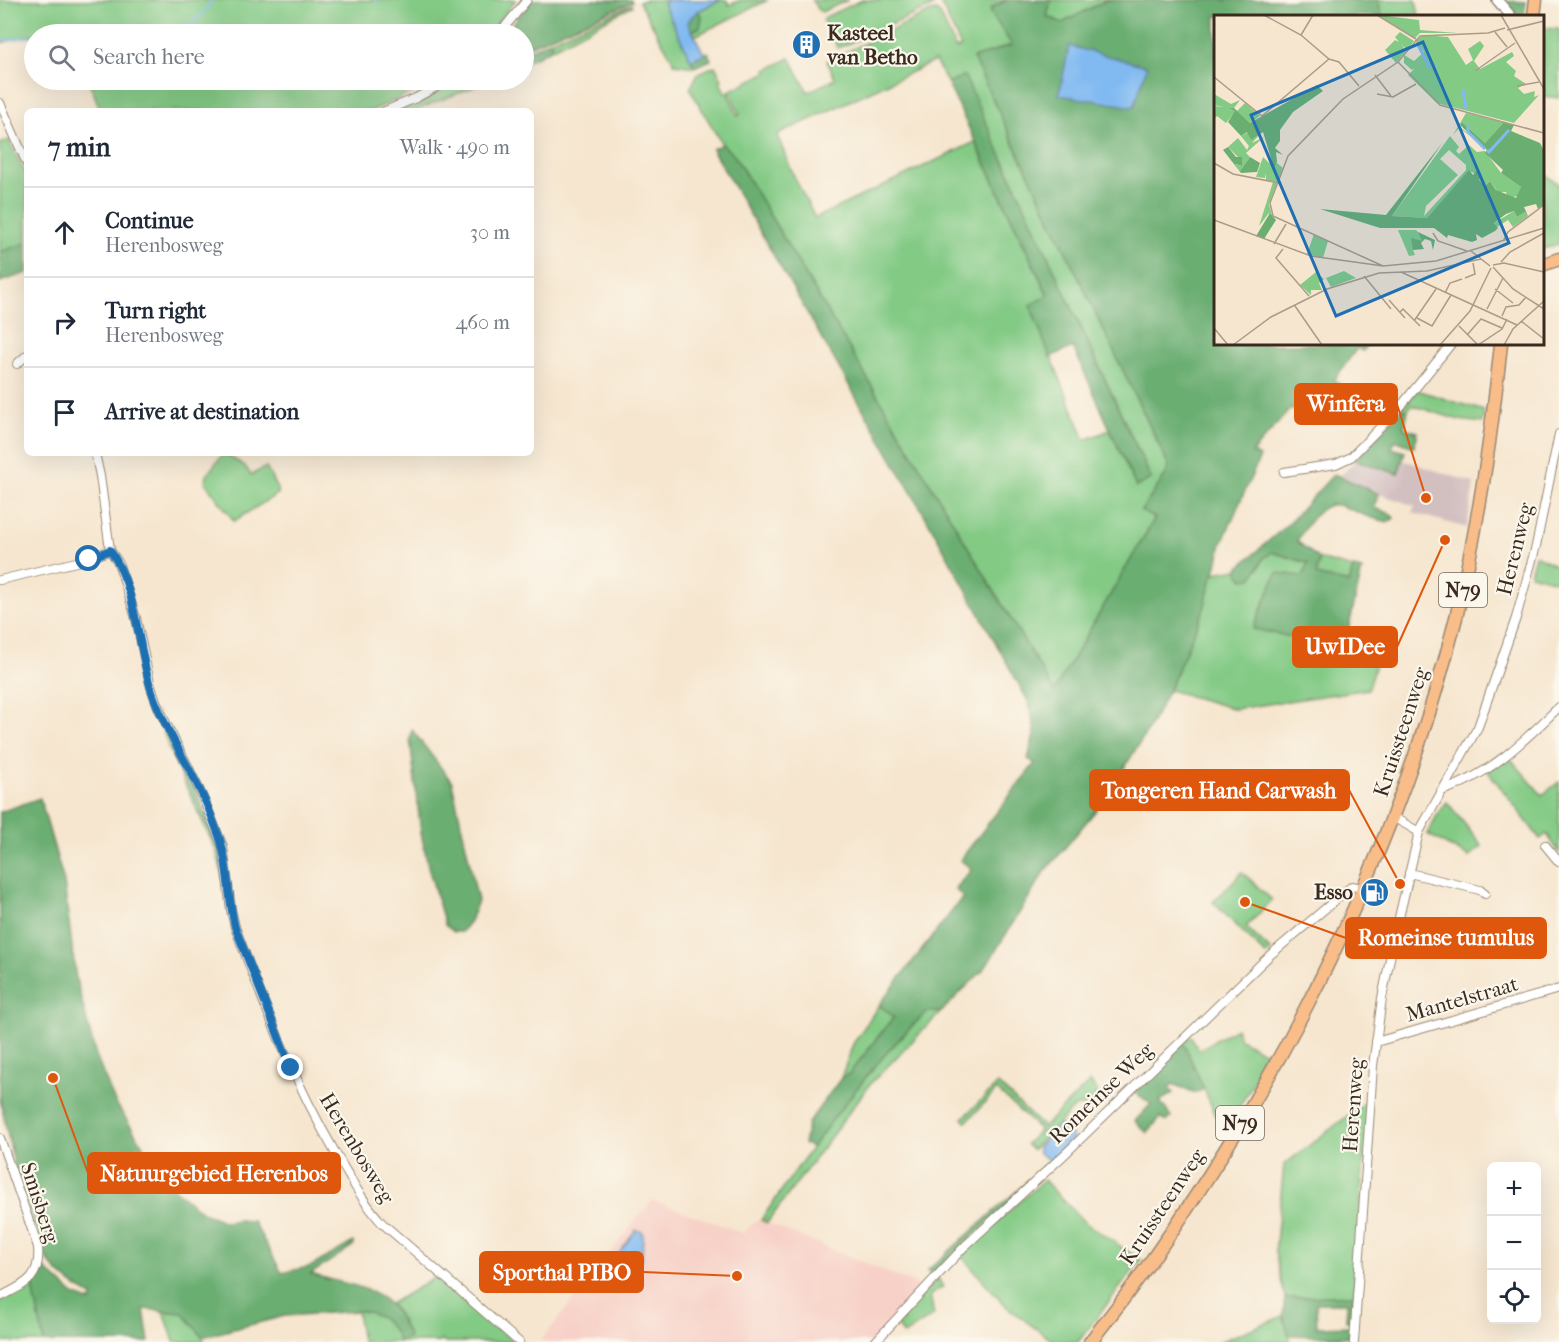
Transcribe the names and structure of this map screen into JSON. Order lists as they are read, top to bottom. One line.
{"streets":{"main road":["N79","Kruissteenweg"],"street":["Herenweg","Mantelstraat","Romeinse Weg","Herenbosweg","Smisberg"]},"crossings":[["Herenweg","Mantelstraat"],["Kruissteenweg","Romeinse Weg"]],"places":{"building":["Kasteel van Betho"],"other":["Winfera","UwIDee","Tongeren Hand Carwash","Romeinse tumulus","Natuurgebied Herenbos","Sporthal PIBO"],"fuel station":["Esso"]},"page":{"search":"Search here","heading":["7 min","Walk · 490 m"],"list":[["Continue","Herenbosweg","30 m"],["Turn right","Herenbosweg","460 m"],"Arrive at destination"],"map_buttons":["+","−"]}}
